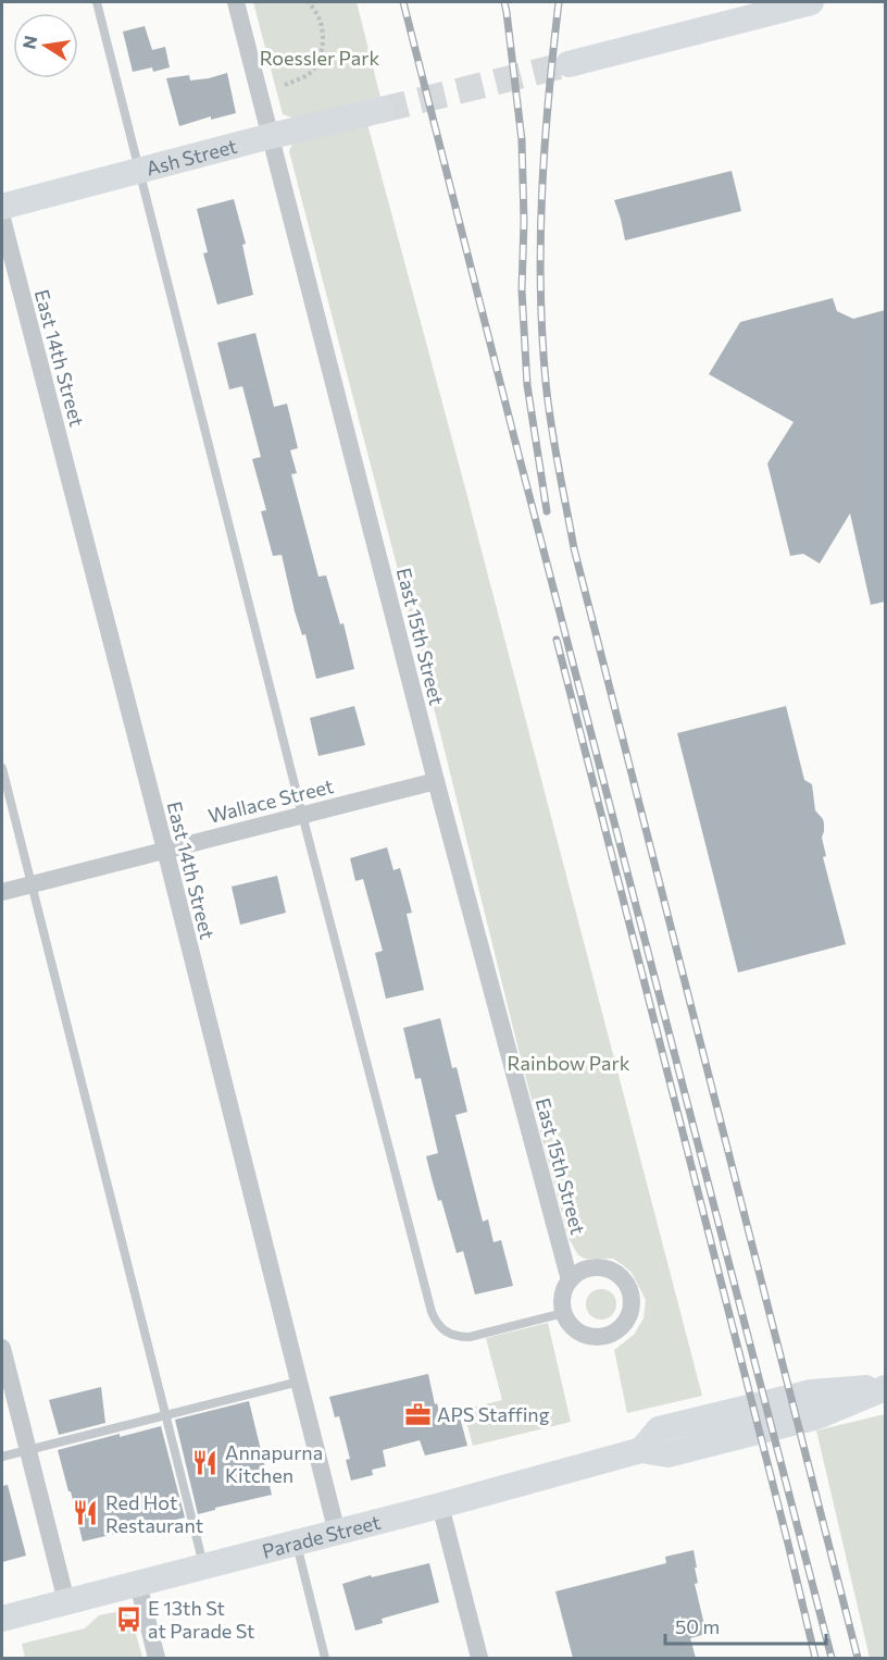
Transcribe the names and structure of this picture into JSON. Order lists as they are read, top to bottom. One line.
{"streets":{"main road":["Ash Street","Parade Street"],"street":["East 14th Street","East 15th Street","Wallace Street"]},"crossings":[["Ash Street","East 15th Street"],["East 14th Street","Wallace Street"],["East 14th Street","Parade Street"],["East 15th Street","Wallace Street"]],"parks":["Roessler Park","Rainbow Park"],"places":{"office":["APS Staffing"],"restaurant":["Annapurna Kitchen","Red Hot Restaurant"],"bus stop":["E 13th St at Parade St"]},"scale_bar":"50 m","north":"left"}
